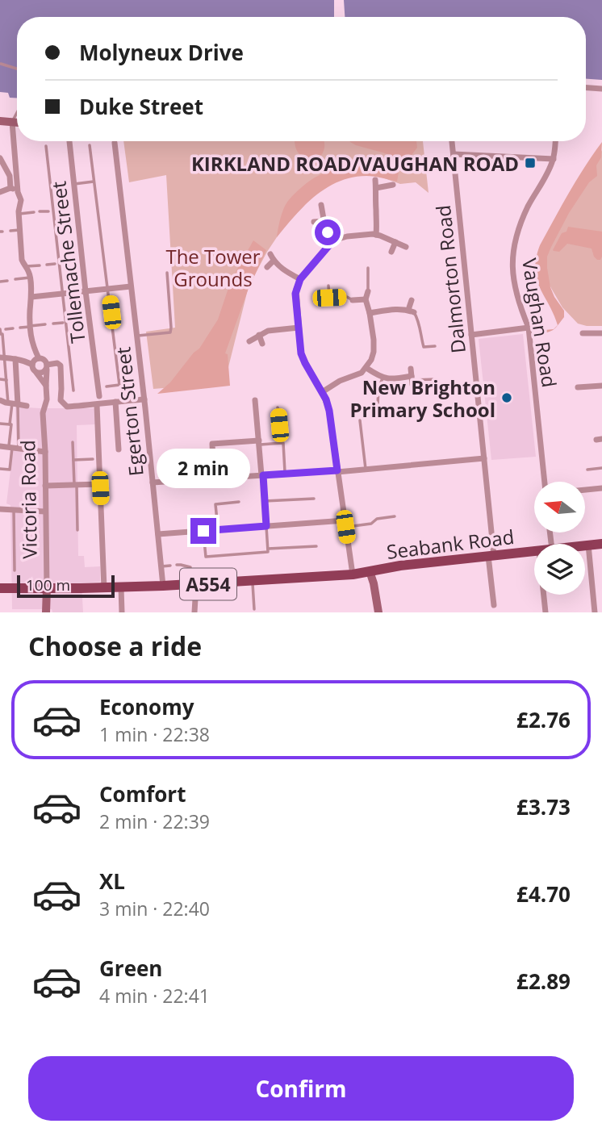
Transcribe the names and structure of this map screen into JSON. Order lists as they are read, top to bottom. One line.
{"streets":{"main road":["Victoria Road","Seabank Road","A554"],"street":["Tollemache Street","Dalmorton Road","Vaughan Road","Egerton Street"]},"crossings":[["Dalmorton Road","Seabank Road"],["Egerton Street","A554"],["Victoria Road","A554"],["Seabank Road","A554"]],"parks":["The Tower Grounds"],"places":{"transit":["KIRKLAND ROAD/VAUGHAN ROAD"],"other":["New Brighton Primary School"]},"scale_bar":"100 m","north":"left","page":{"banner":["Molyneux Drive","Duke Street"],"bubble":"2 min","scale":"100 m","heading":"Choose a ride","list":[{"name":"Economy","note":"1 min · 22:38","value":"£2.76"},{"name":"Comfort","note":"2 min · 22:39","value":"£3.73"},{"name":"XL","note":"3 min · 22:40","value":"£4.70"},{"name":"Green","note":"4 min · 22:41","value":"£2.89"}],"buttons":"Confirm"}}
